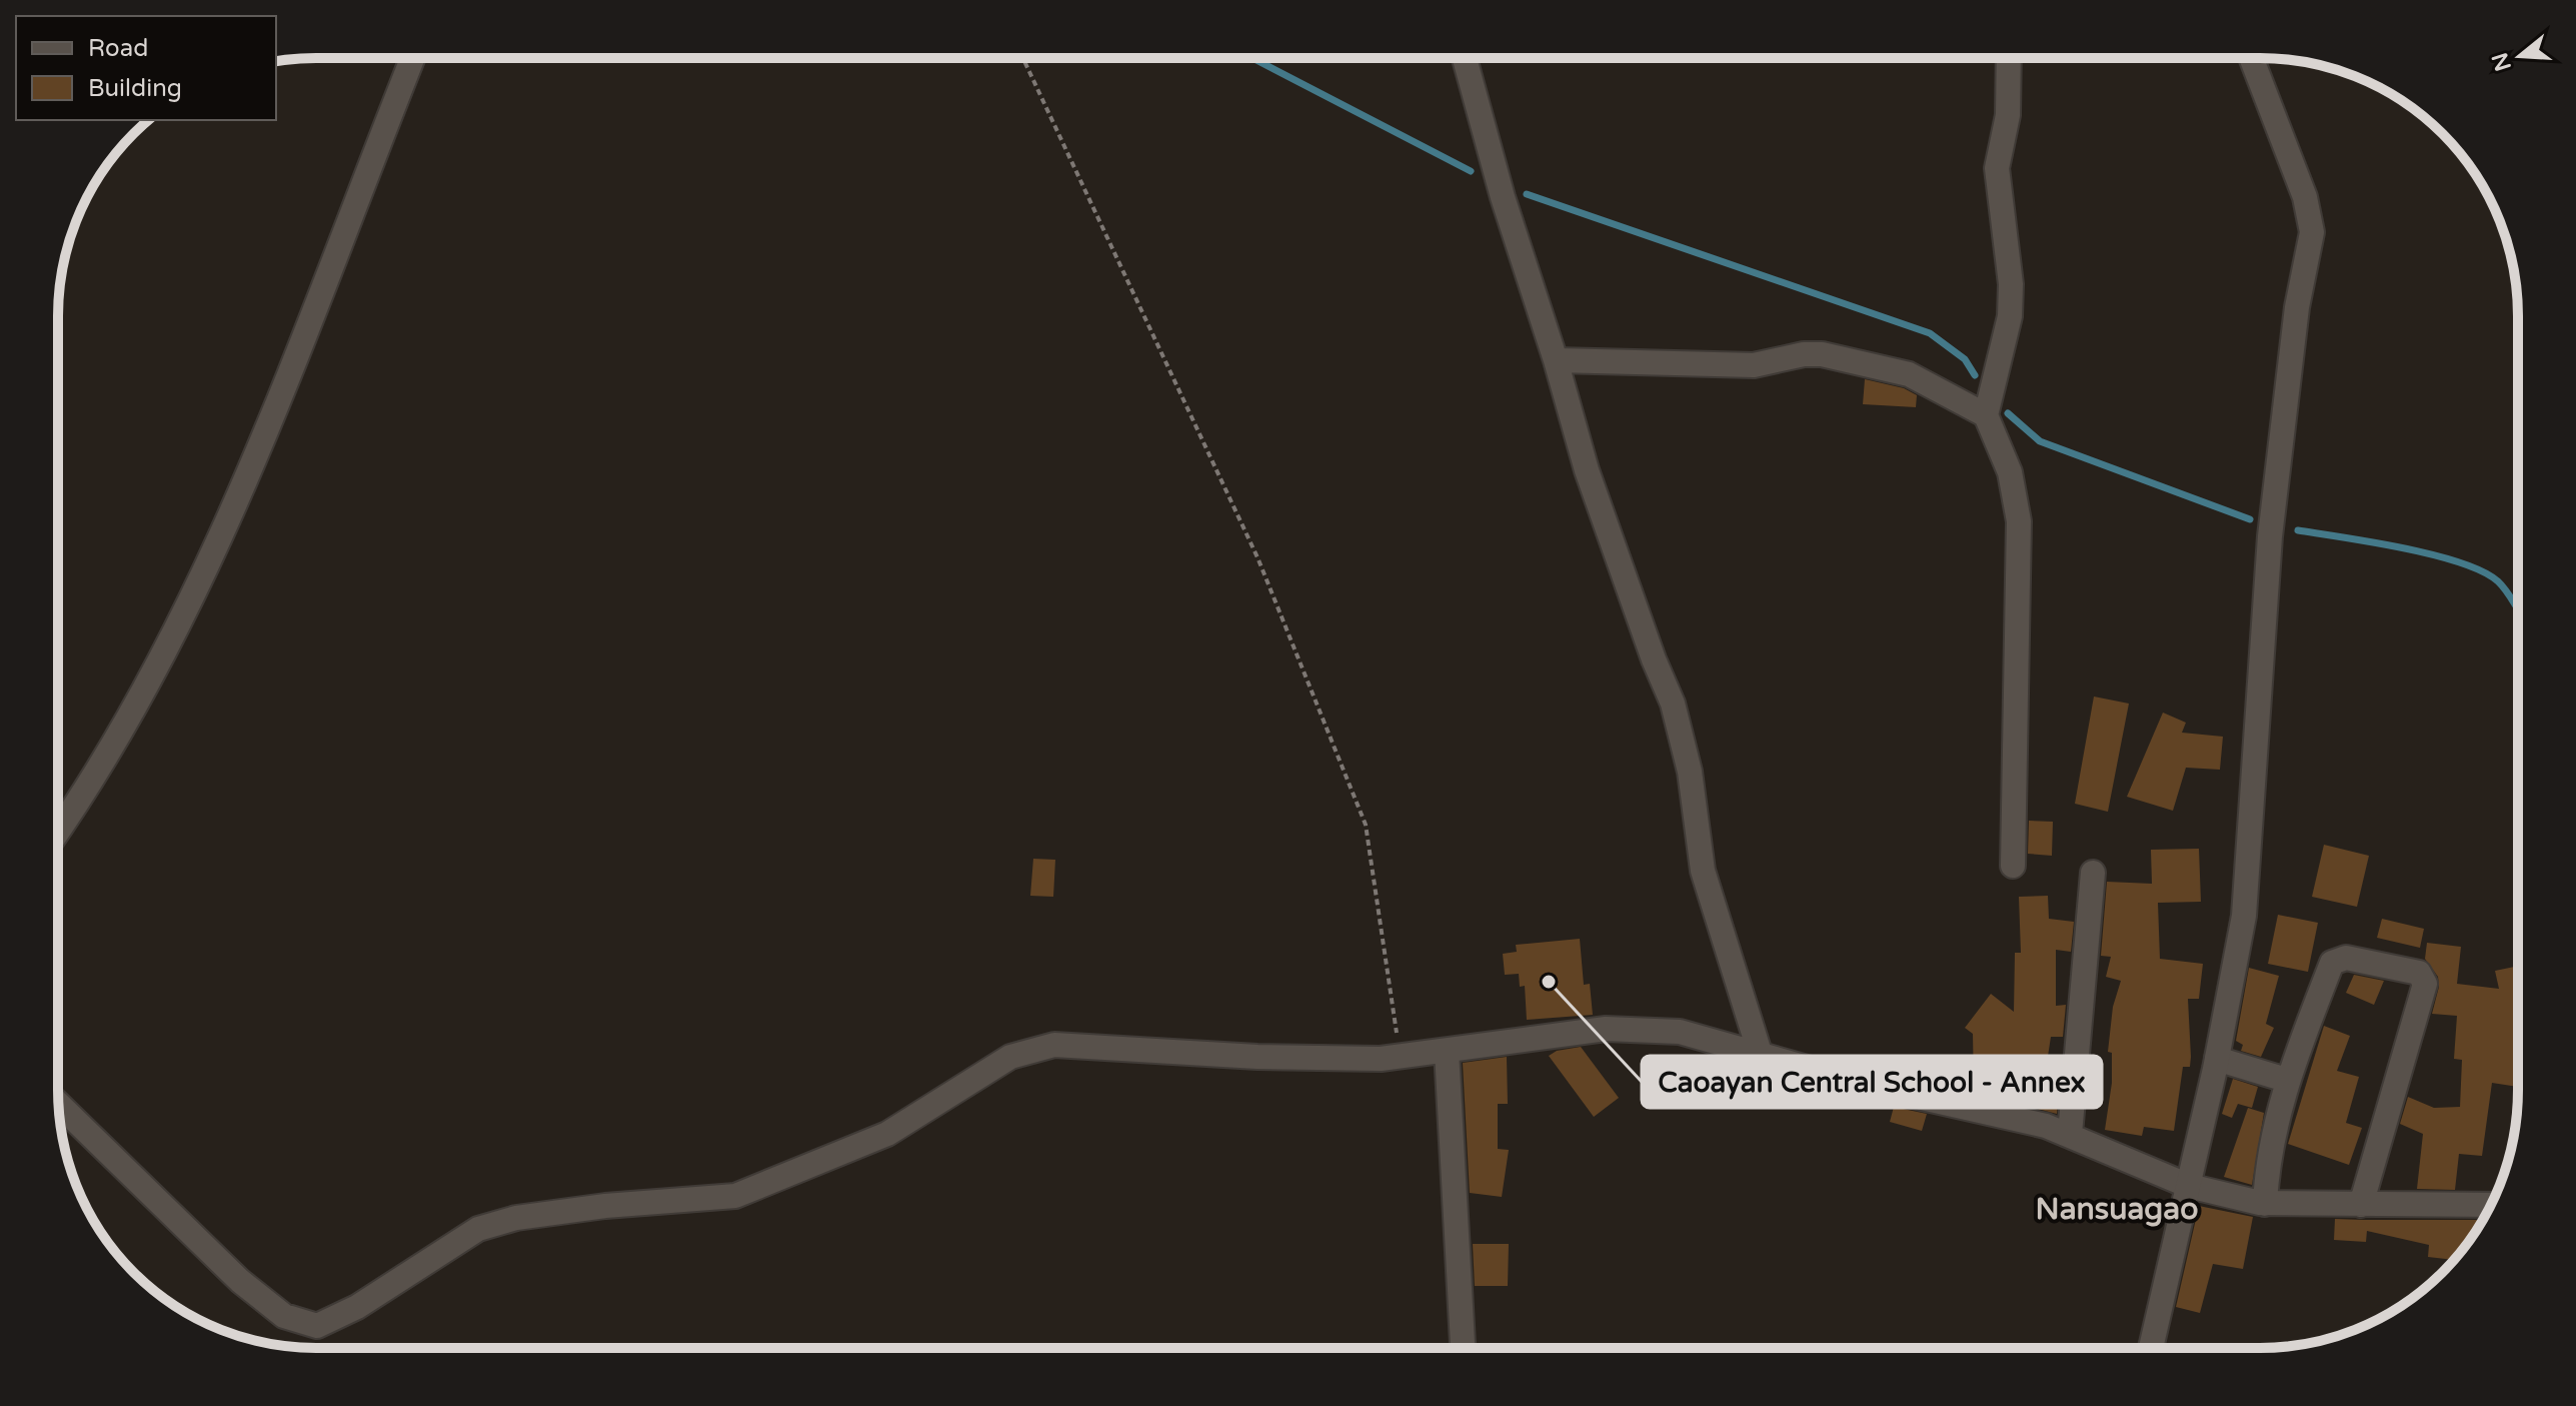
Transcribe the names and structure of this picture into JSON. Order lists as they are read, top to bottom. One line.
{"districts":["Nansuagao"],"places":["Caoayan Central School - Annex"],"legend":["Road","Building"],"north":"left"}
